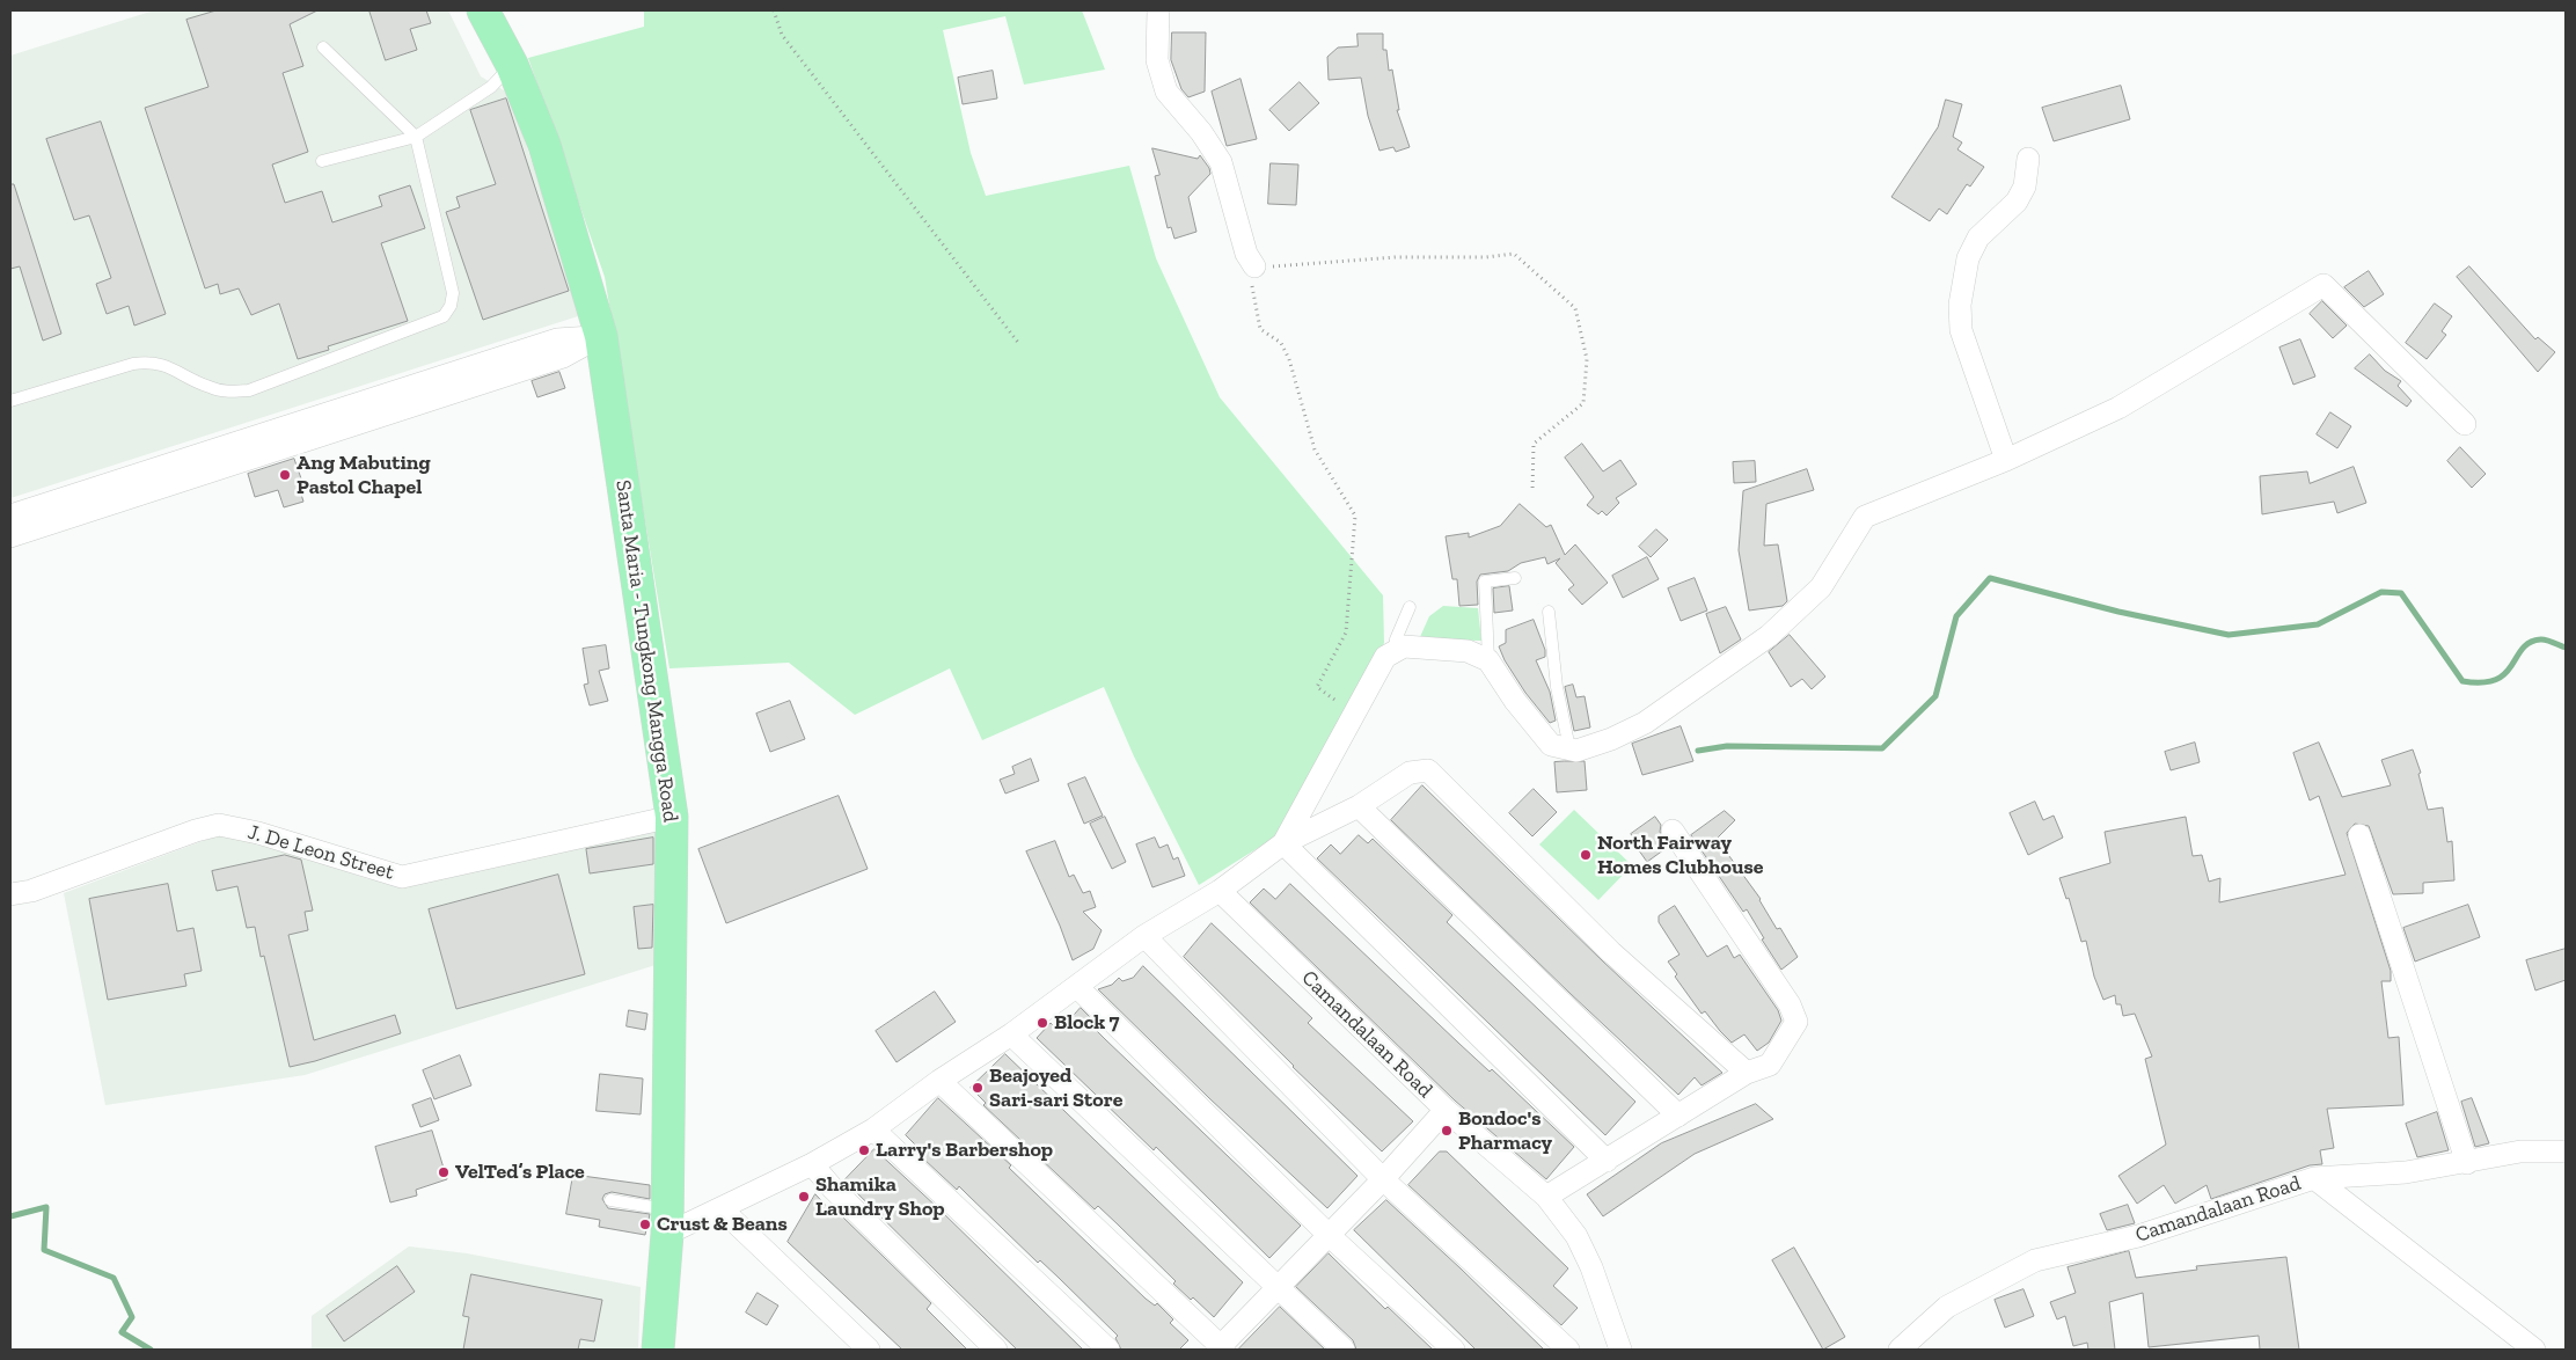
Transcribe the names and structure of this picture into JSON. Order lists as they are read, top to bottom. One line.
{"streets":{"main road":["Santa Maria - Tungkong Mangga Road"],"street":["J. De Leon Street","Camandalaan Road"]},"crossings":[["Santa Maria - Tungkong Mangga Road","J. De Leon Street"]],"places":["Ang Mabuting Pastol Chapel","North Fairway Homes Clubhouse","Block 7","Beajoyed Sari-sari Store","Bondoc's Pharmacy","Larry's Barbershop","VelTed’s Place","Shamika Laundry Shop","Crust & Beans"]}
